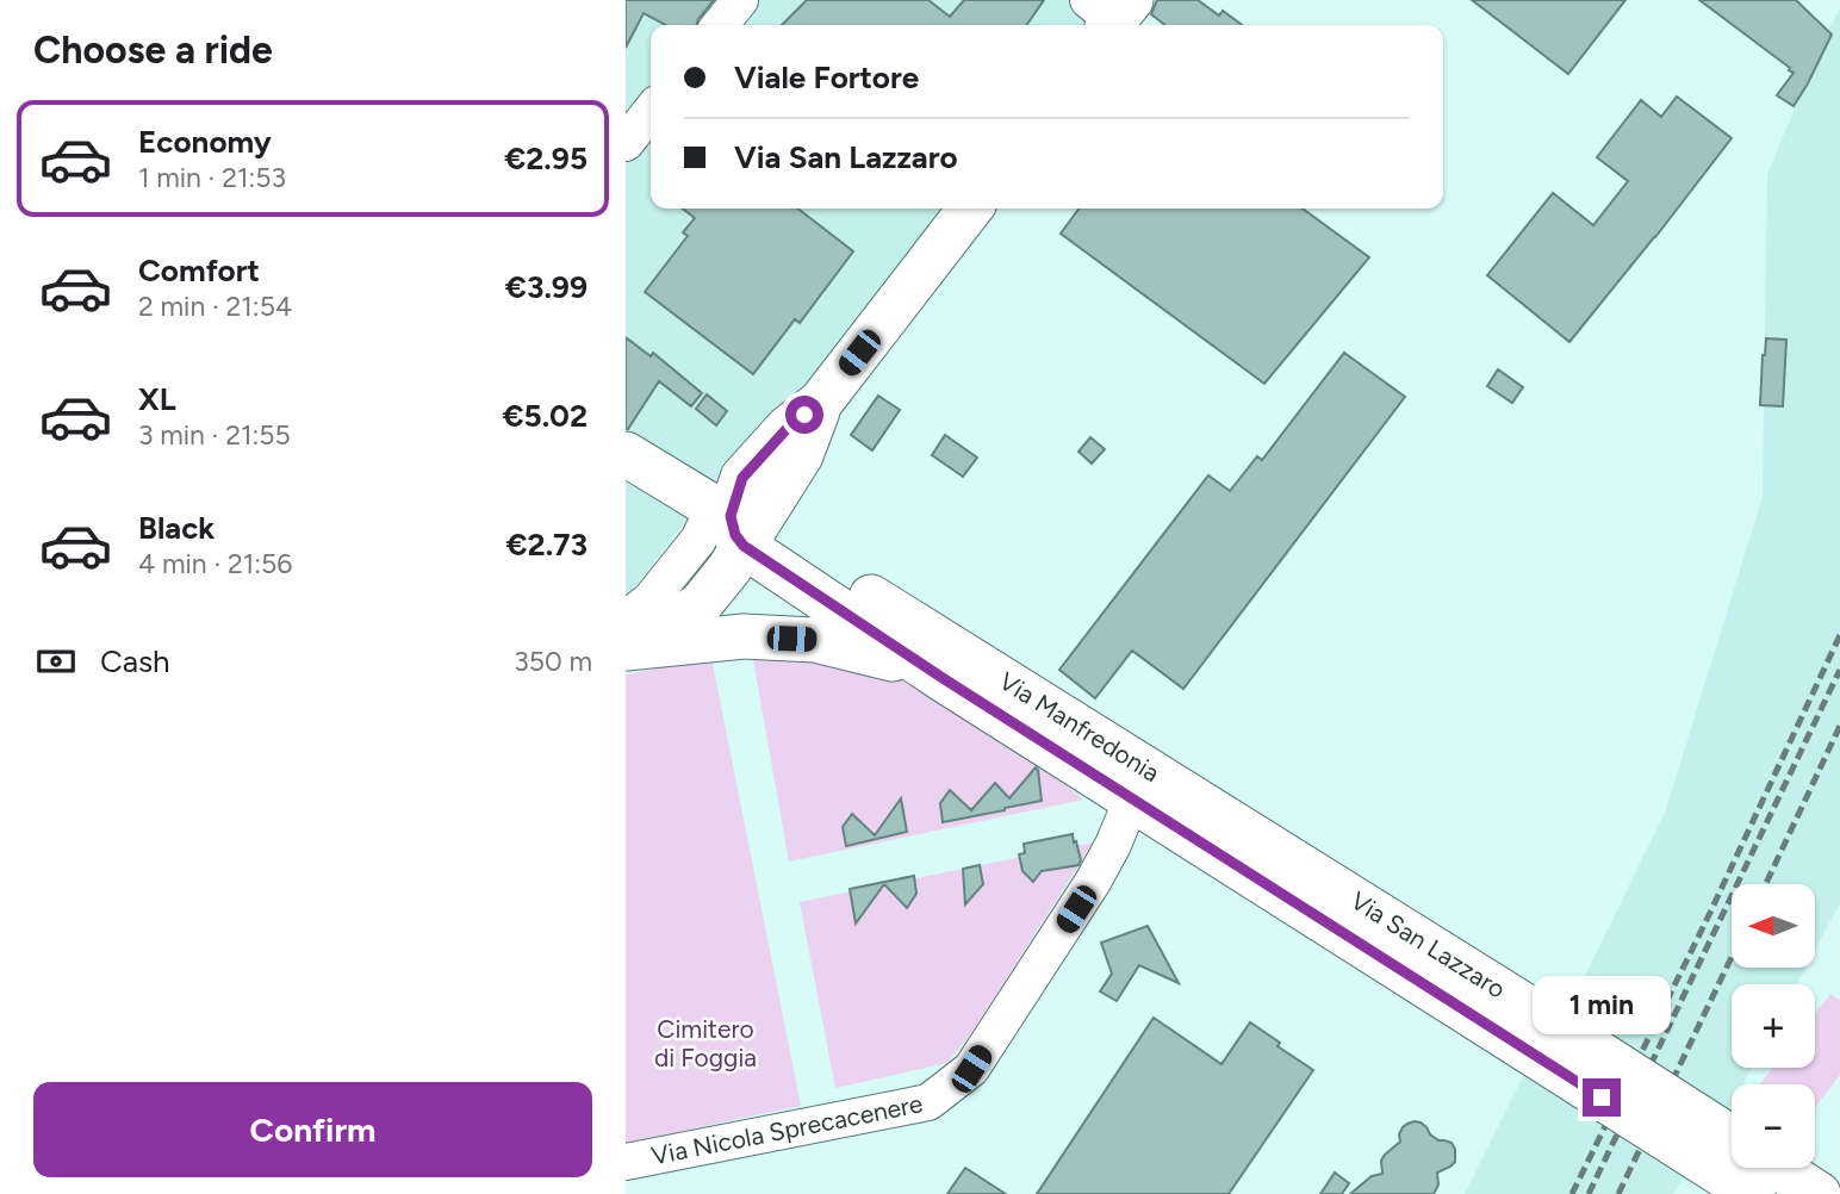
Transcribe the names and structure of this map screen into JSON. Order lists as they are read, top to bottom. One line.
{"streets":{"main road":["Via Manfredonia","Via San Lazzaro"],"street":["Via Nicola Sprecacenere"]},"crossings":[["Via Manfredonia","Via San Lazzaro"],["Via Manfredonia","Via Nicola Sprecacenere"],["Via San Lazzaro","Via Nicola Sprecacenere"]],"parks":["Cimitero di Foggia"],"north":"left","page":{"heading":"Choose a ride","banner":["Viale Fortore","Via San Lazzaro"],"list":[{"name":"Economy","note":"1 min · 21:53","value":"€2.95"},{"name":"Comfort","note":"2 min · 21:54","value":"€3.99"},{"name":"XL","note":"3 min · 21:55","value":"€5.02"},{"name":"Black","note":"4 min · 21:56","value":"€2.73"}],"pay":["Cash","350 m"],"map_buttons":["+","−"],"bubble":"1 min","buttons":"Confirm"}}
